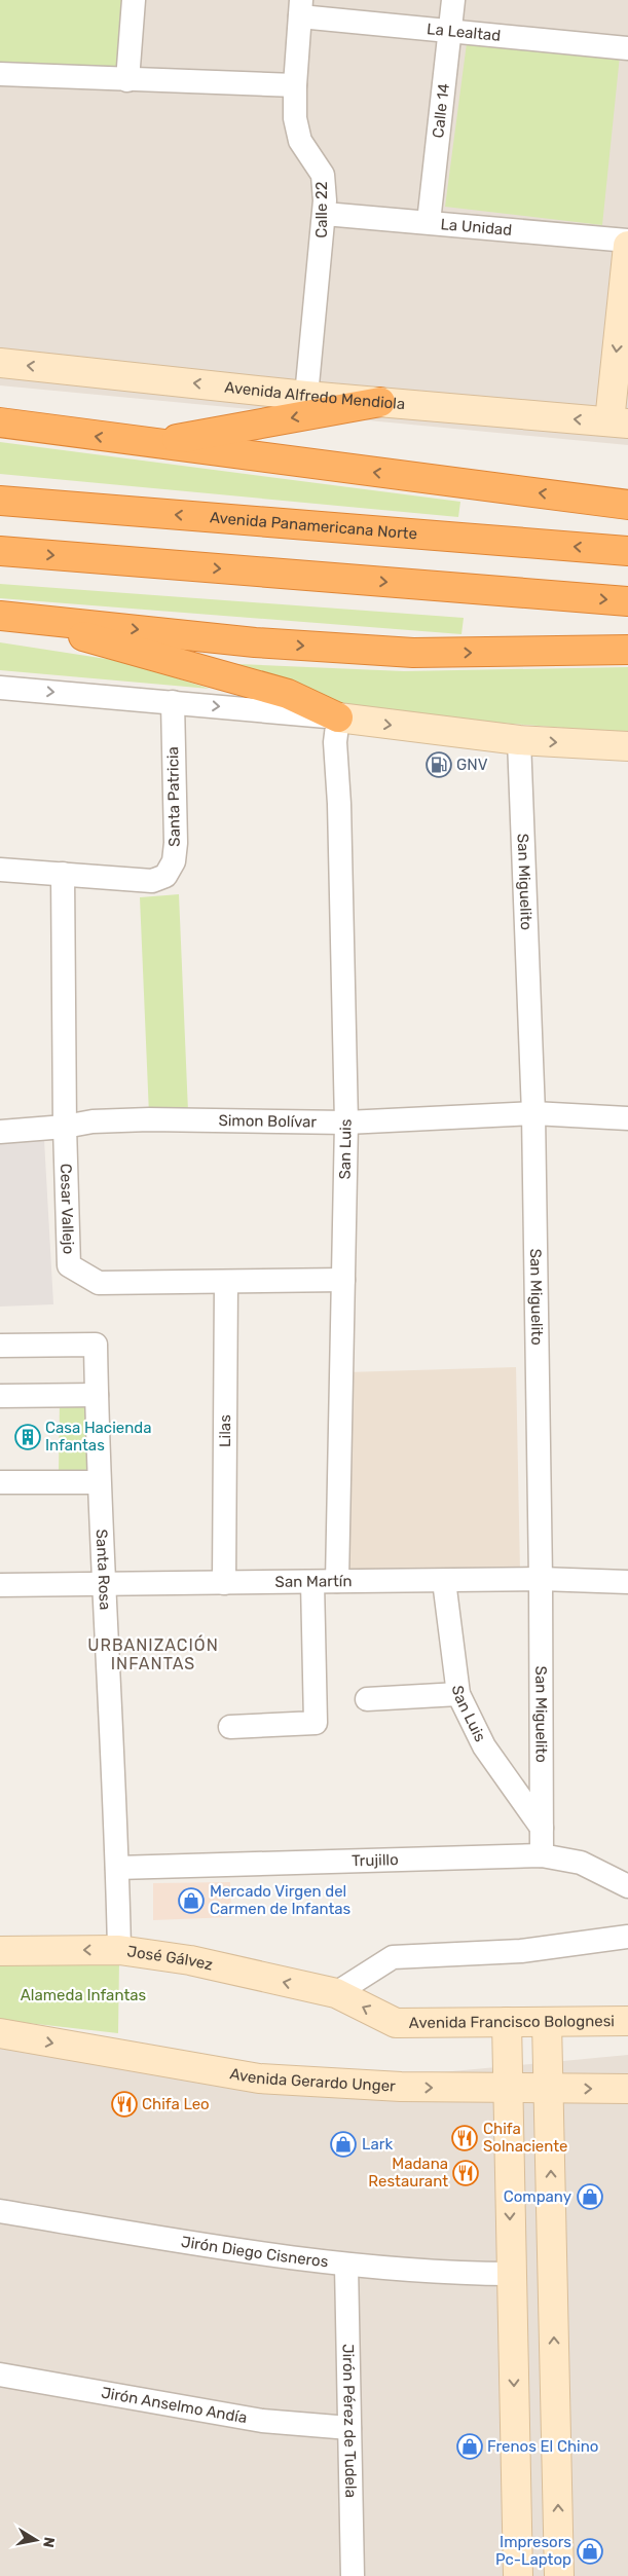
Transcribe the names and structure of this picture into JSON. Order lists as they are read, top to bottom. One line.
{"streets":{"highway":["Avenida Panamericana Norte"],"main road":["Avenida Alfredo Mendiola","José Gálvez","Avenida Francisco Bolognesi","Avenida Gerardo Unger"],"street":["La Lealtad","Calle 14","Calle 22","La Unidad","Santa Patricia","San Miguelito","Simon Bolívar","San Luis","Cesar Vallejo","Lilas","Santa Rosa","San Martín","Trujillo","Jirón Diego Cisneros","Jirón Anselmo Andía","Jirón Pérez de Tudela"]},"crossings":[["La Lealtad","Calle 14"],["La Lealtad","Calle 22"],["Calle 14","La Unidad"],["Calle 22","La Unidad"],["Calle 22","Avenida Alfredo Mendiola"],["Santa Patricia","Cesar Vallejo"],["San Miguelito","Simon Bolívar"],["San Miguelito","San Luis"],["San Miguelito","San Martín"],["San Miguelito","Trujillo"],["Simon Bolívar","San Luis"],["Simon Bolívar","Cesar Vallejo"],["San Luis","Cesar Vallejo"],["San Luis","San Martín"],["Cesar Vallejo","Lilas"],["Lilas","San Martín"],["Santa Rosa","San Martín"],["Santa Rosa","Trujillo"],["Santa Rosa","José Gálvez"],["José Gálvez","Avenida Francisco Bolognesi"],["Jirón Diego Cisneros","Jirón Pérez de Tudela"],["Jirón Anselmo Andía","Jirón Pérez de Tudela"]],"one_way":["Avenida Alfredo Mendiola","José Gálvez","Avenida Gerardo Unger"],"districts":["URBANIZACIÓN INFANTAS"],"parks":["Alameda Infantas"],"places":{"fuel station":["GNV"],"building":["Casa Hacienda Infantas"],"shop":["Mercado Virgen del Carmen de Infantas","Lark","Company","Frenos El Chino","Impresors Pc-Laptop"],"restaurant":["Chifa Leo","Chifa Solnaciente","Madana Restaurant"]},"north":"right"}
